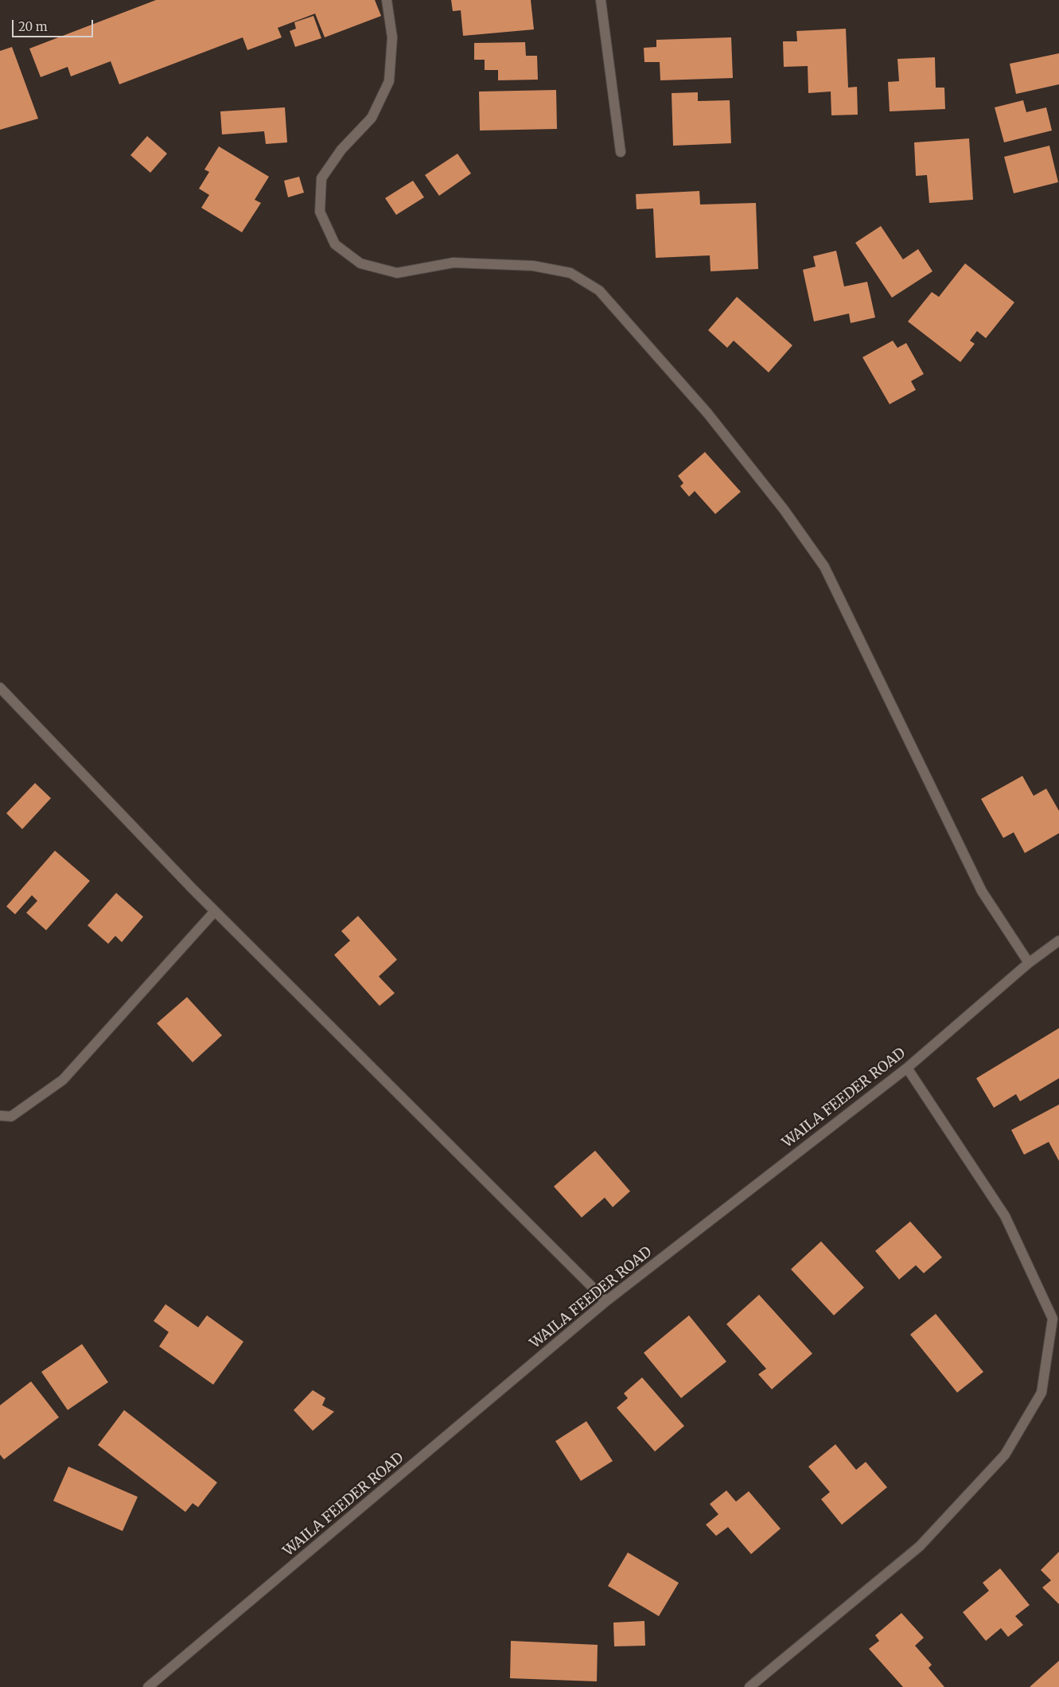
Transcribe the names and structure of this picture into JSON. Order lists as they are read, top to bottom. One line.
{"streets":{"street":["WAILA FEEDER ROAD"]},"scale_bar":"20 m"}
